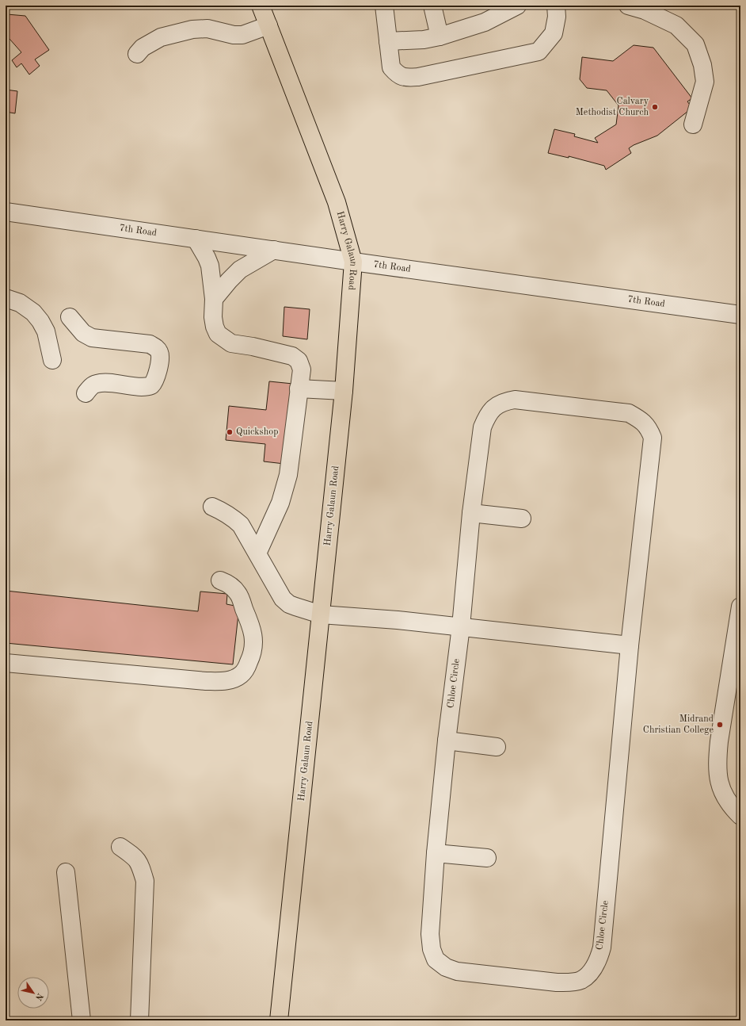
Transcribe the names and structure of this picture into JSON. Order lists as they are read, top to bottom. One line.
{"streets":{"main road":["Harry Galaun Road"],"street":["7th Road","Chloe Circle"]},"crossings":[["7th Road","Harry Galaun Road"]],"places":["Calvary Methodist Church","Quickshop","Midrand Christian College"],"north":"bottom right"}
